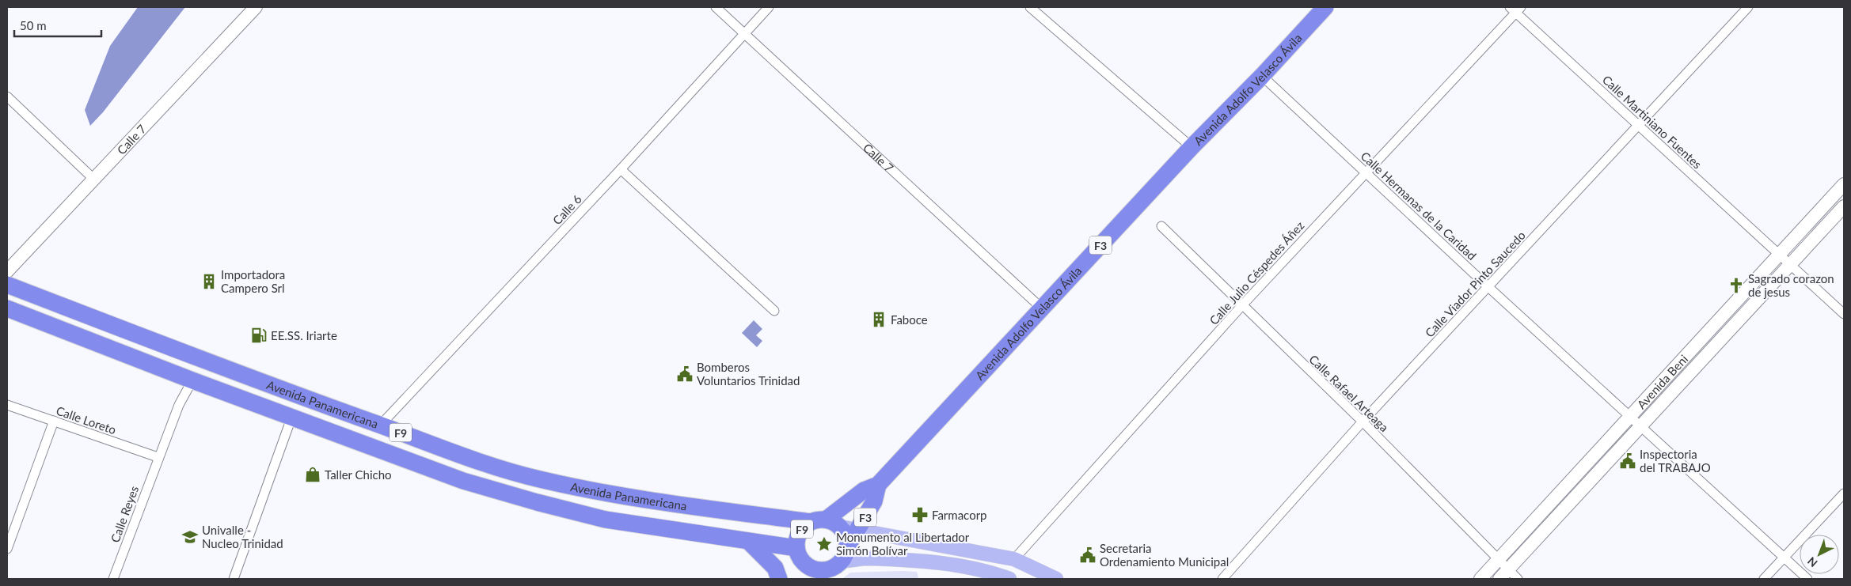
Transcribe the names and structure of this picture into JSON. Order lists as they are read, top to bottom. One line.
{"streets":{"highway":["Avenida Adolfo Velasco Ávila","F3","Avenida Panamericana","F9"],"main road":["Calle 7","Avenida Beni"],"street":["Calle Martiniano Fuentes","Calle Hermanas de la Caridad","Calle 6","Calle Julio Céspedes Áñez","Calle Viador Pinto Saucedo","Calle Rafael Arteaga","Calle Loreto","Calle Reyes"]},"crossings":[["Avenida Adolfo Velasco Ávila","Calle 7"],["Avenida Adolfo Velasco Ávila","Calle Hermanas de la Caridad"],["Avenida Adolfo Velasco Ávila","Avenida Panamericana"],["Avenida Adolfo Velasco Ávila","F9"],["Calle Martiniano Fuentes","Calle Julio Céspedes Áñez"],["Calle Martiniano Fuentes","Calle Viador Pinto Saucedo"],["Calle Martiniano Fuentes","Avenida Beni"],["Calle 7","Calle 6"],["Calle Hermanas de la Caridad","Calle Julio Céspedes Áñez"],["Calle Hermanas de la Caridad","Calle Viador Pinto Saucedo"],["Calle Hermanas de la Caridad","Avenida Beni"],["Calle 6","Avenida Panamericana"],["Calle Julio Céspedes Áñez","Calle Rafael Arteaga"],["Calle Viador Pinto Saucedo","Calle Rafael Arteaga"],["Avenida Beni","Calle Rafael Arteaga"],["Avenida Panamericana","F9"],["Avenida Panamericana","Calle Reyes"],["Calle Loreto","Calle Reyes"]],"places":{"building":["Importadora Campero Srl","Faboce"],"church":["Sagrado corazon de jesus"],"fuel station":["EE.SS. Iriarte"],"public building":["Bomberos Voluntarios Trinidad","Inspectoria del TRABAJO","Secretaria Ordenamiento Municipal"],"shop":["Taller Chicho"],"pharmacy":["Farmacorp"],"school or university":["Univalle - Nucleo Trinidad"],"place":["Monumento al Libertador Simón Bolívar"]},"scale_bar":"50 m","north":"bottom left"}
